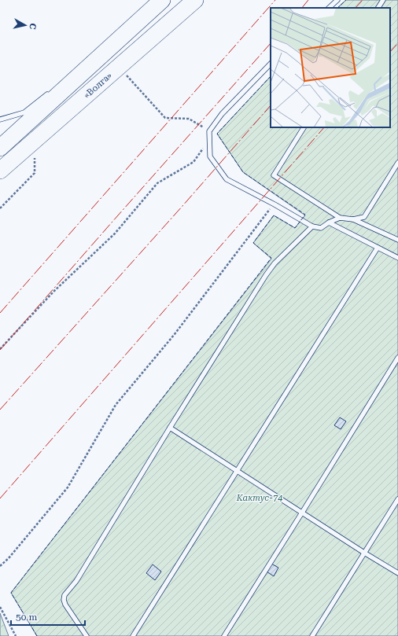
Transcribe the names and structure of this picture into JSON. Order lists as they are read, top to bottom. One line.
{"streets":{"highway":["«Волга»"]},"parks":["Кактус-74"],"scale_bar":"50 m","north":"right"}
